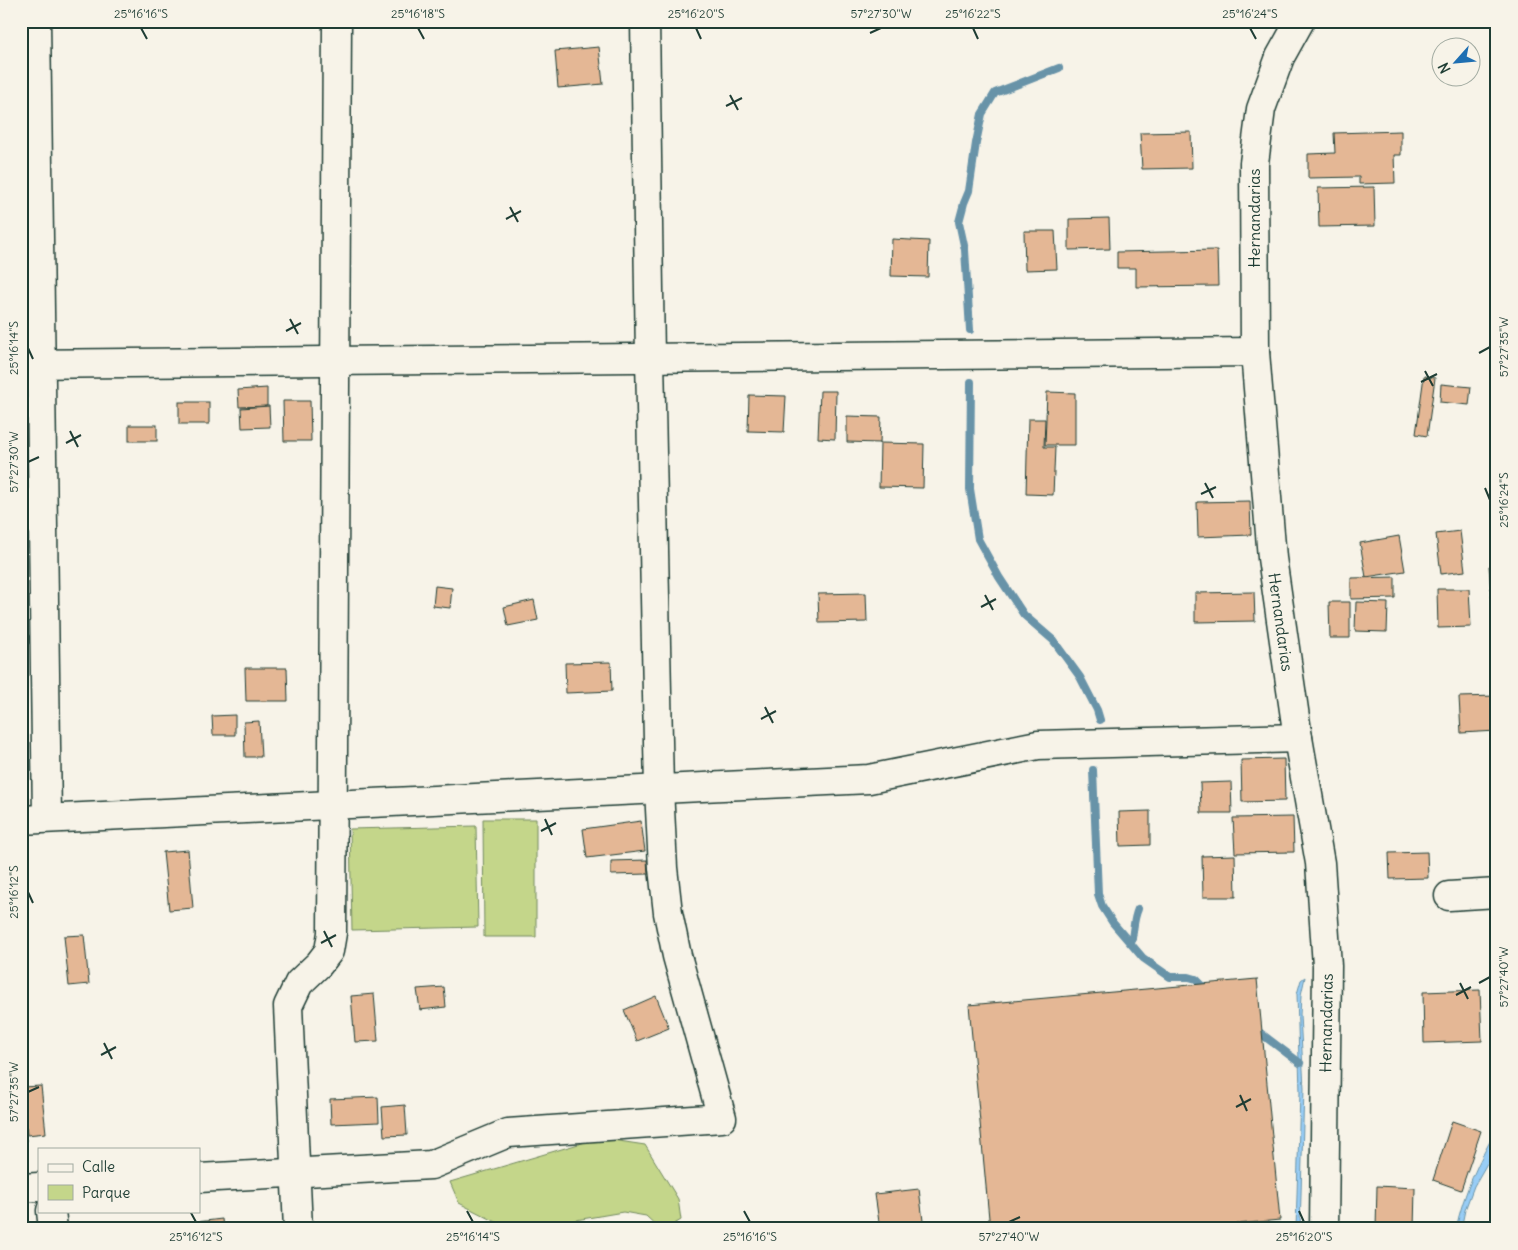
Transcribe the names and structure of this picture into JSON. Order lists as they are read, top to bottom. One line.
{"streets":{"street":["Hernandarias"]},"legend":["Calle","Parque"],"north":"bottom left","coordinates":["25°16'16\"S","25°16'18\"S","25°16'20\"S","57°27'30\"W","25°16'22\"S","25°16'24\"S","57°27'35\"W","25°16'14\"S","25°16'12\"S","57°27'40\"W"]}
